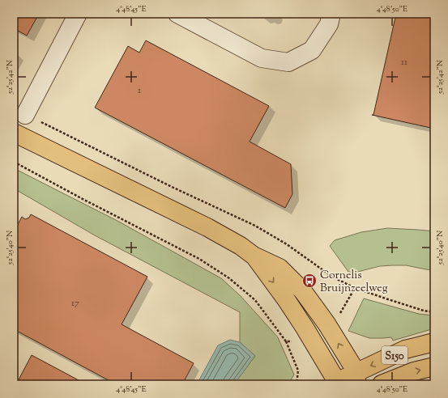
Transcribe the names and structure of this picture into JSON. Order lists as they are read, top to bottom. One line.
{"streets":{"main road":["S150"]},"places":{"bus stop":["Cornelis Bruijnzeelweg"]},"house_numbers":["11","1","17"],"coordinates":["4°48'45\"E","4°48'50\"E","52°25'42\"N","52°25'40\"N"]}
